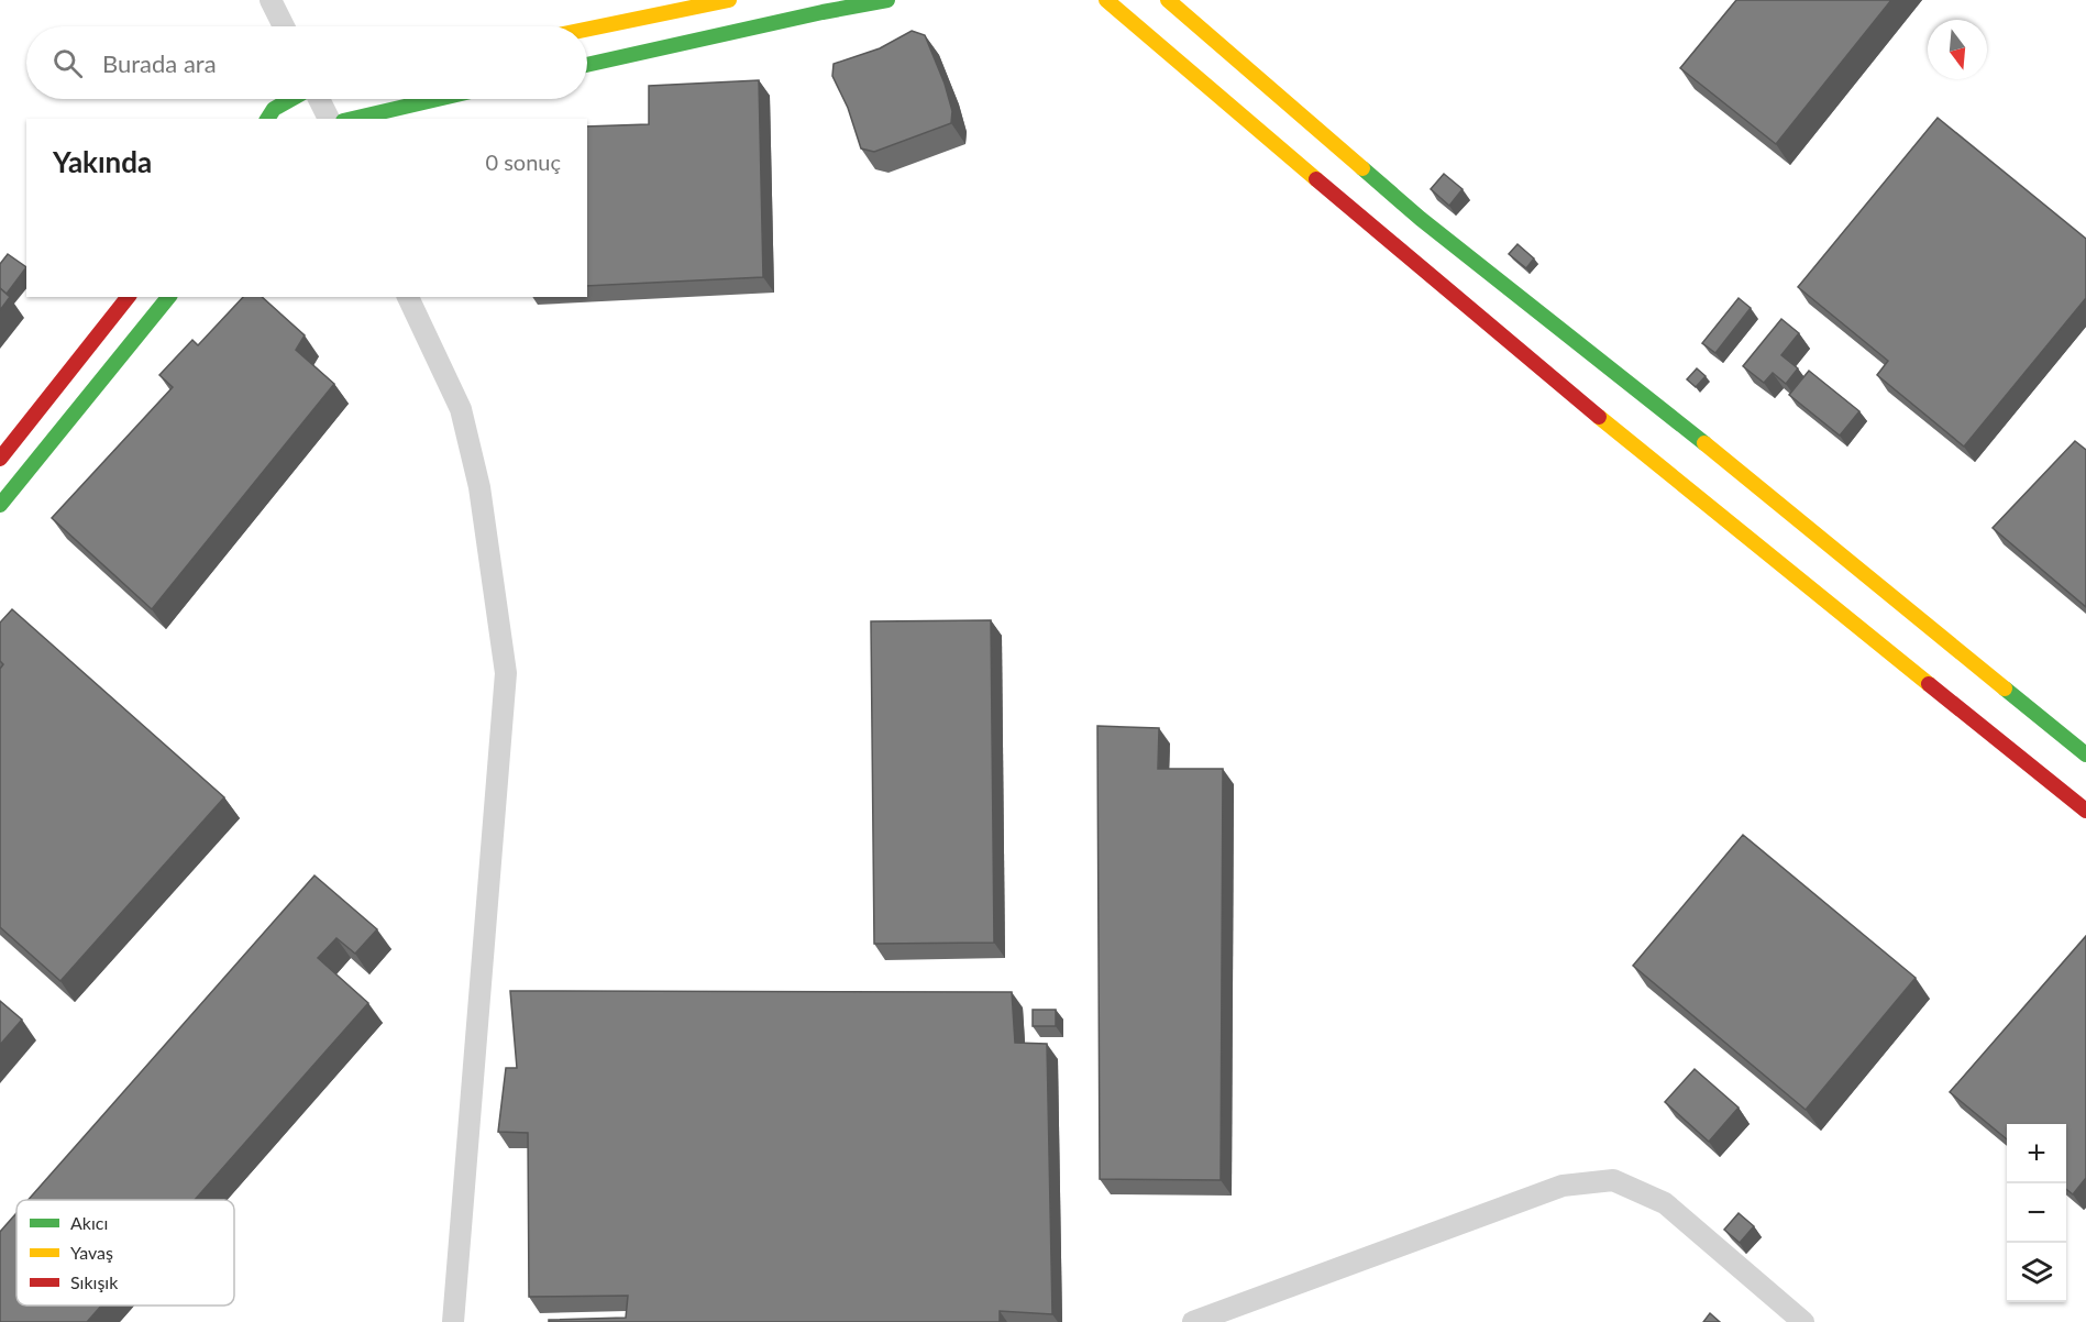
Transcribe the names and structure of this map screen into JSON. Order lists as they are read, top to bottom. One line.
{"legend":["Akıcı","Yavaş","Sıkışık"],"north":"bottom","page":{"search":"Burada ara","heading":["Yakında","0 sonuç"],"map_buttons":["+","−"]}}
